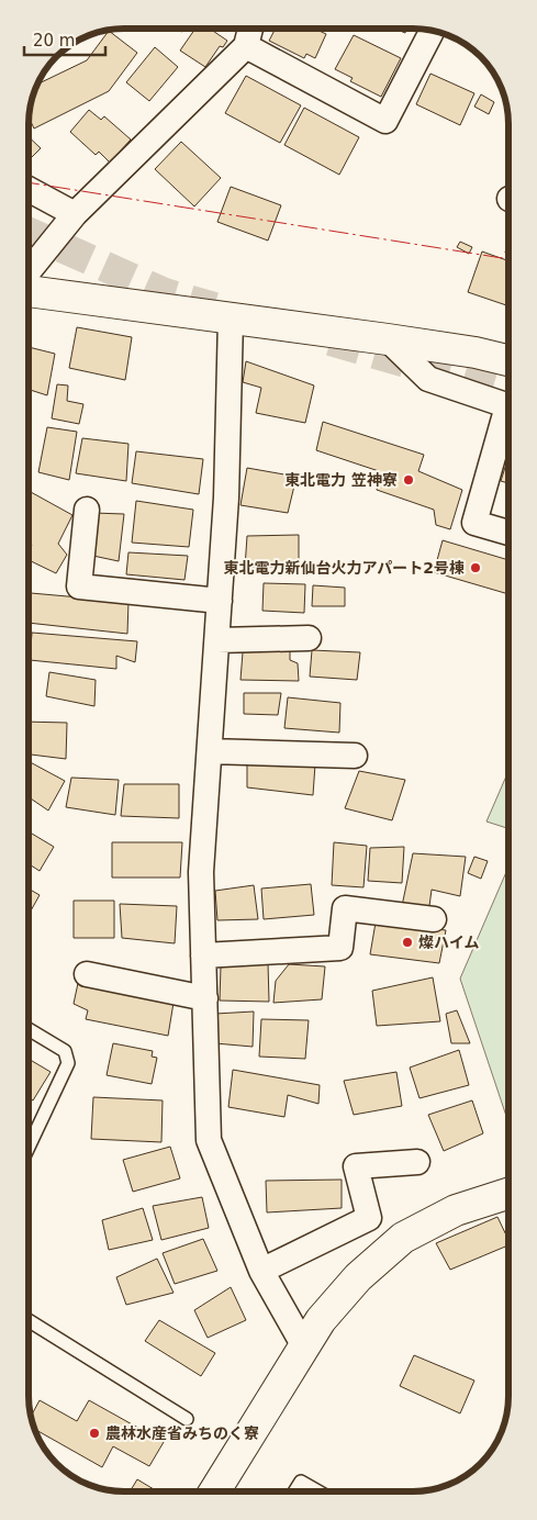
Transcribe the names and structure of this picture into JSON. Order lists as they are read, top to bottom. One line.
{"places":["東北電力 笠神寮","東北電力新仙台火力アパート2号棟","燦ハイム","農林水産省みちのく寮"],"scale_bar":"20 m"}
